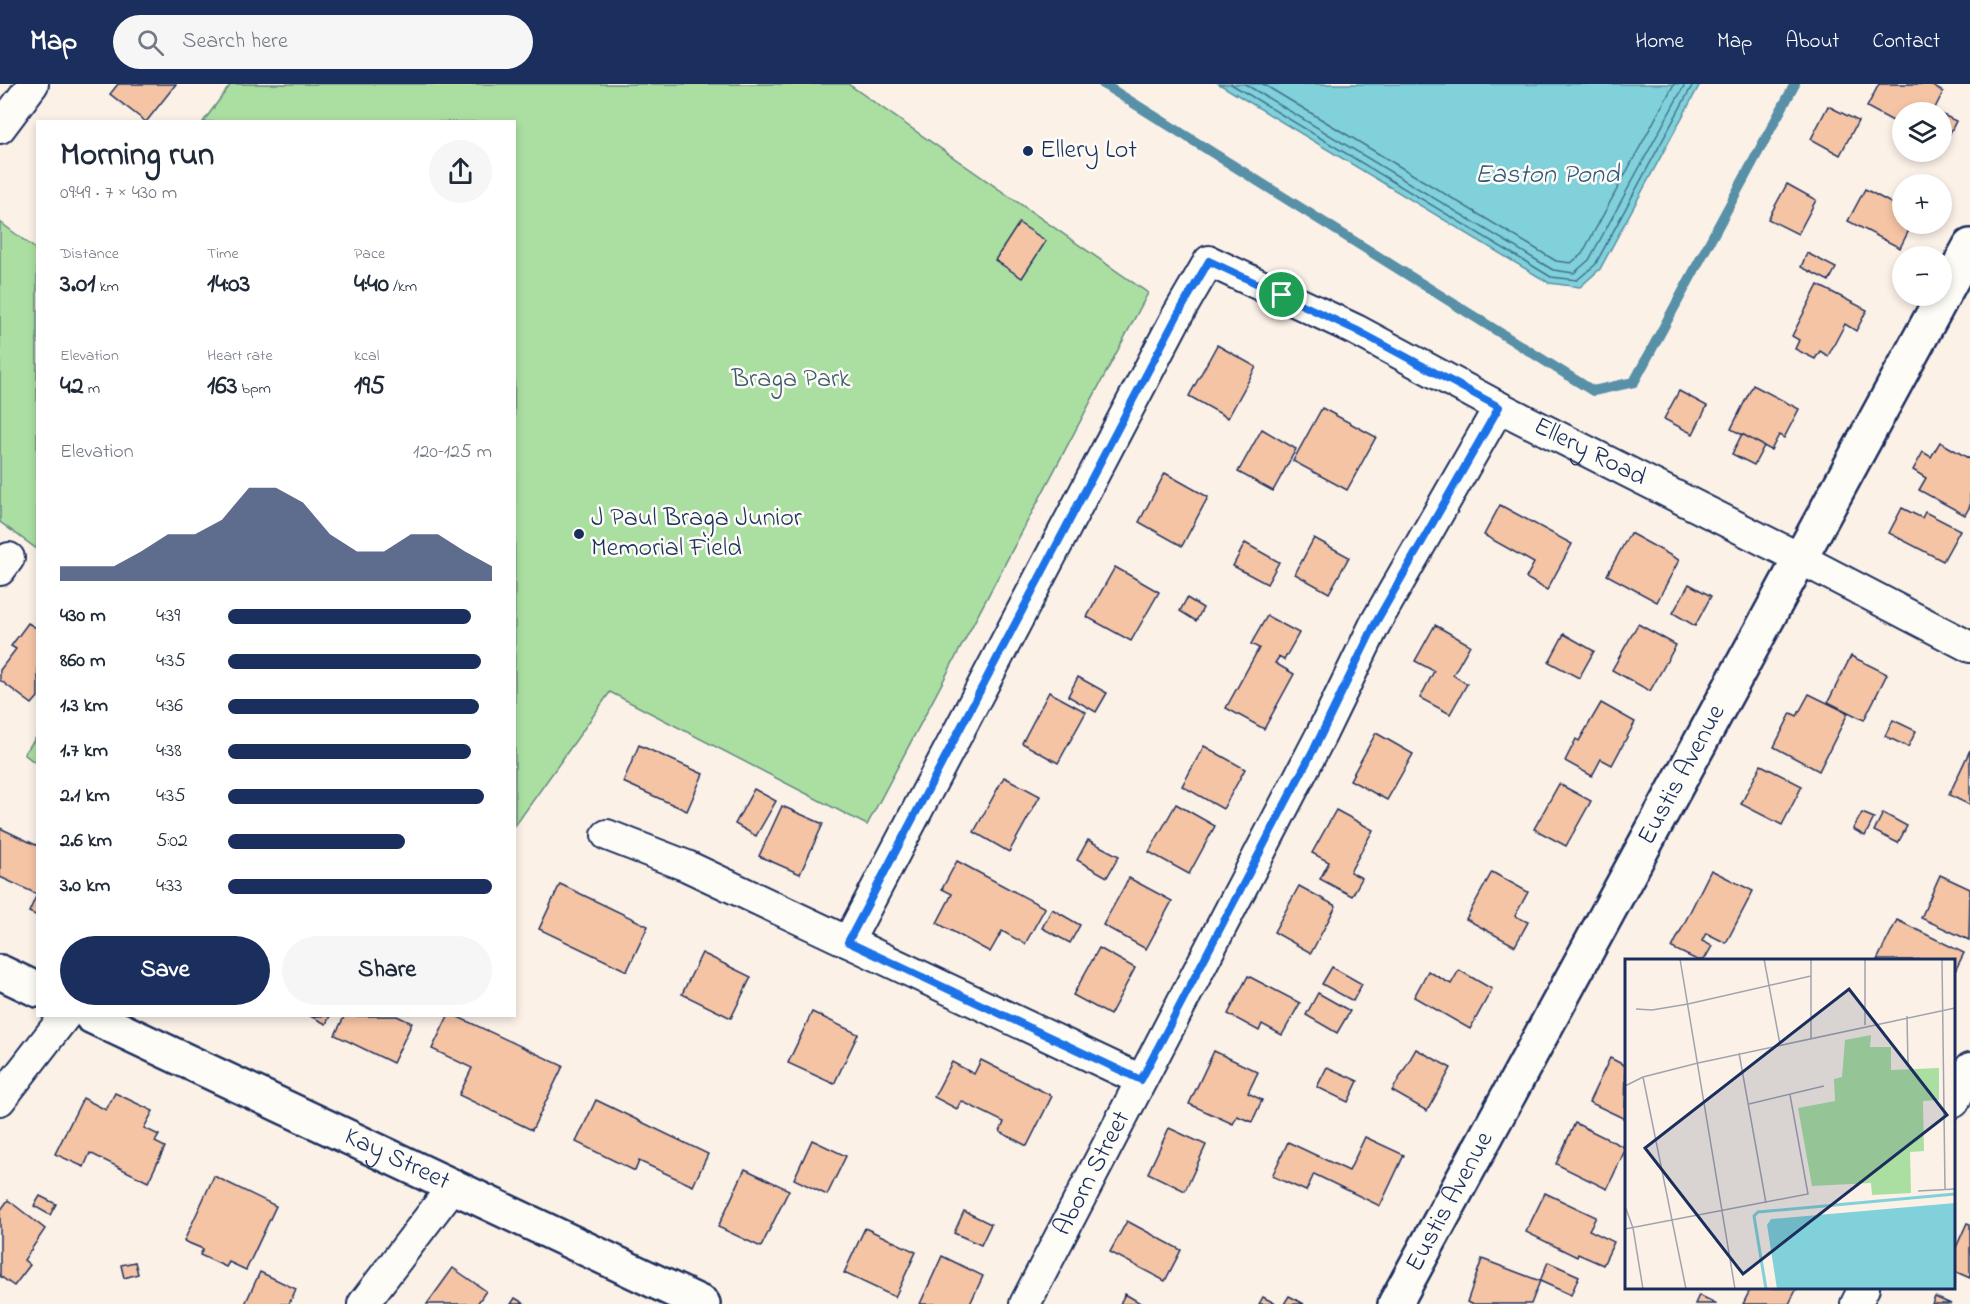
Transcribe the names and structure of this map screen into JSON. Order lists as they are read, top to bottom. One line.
{"streets":{"street":["Ellery Road","Eustis Avenue","Kay Street","Aborn Street"]},"crossings":[["Ellery Road","Eustis Avenue"],["Ellery Road","Aborn Street"]],"water":["Easton Pond"],"parks":["Braga Park"],"places":["Ellery Lot","J Paul Braga Junior Memorial Field"],"page":{"header":"Map","search":"Search here","nav":["Home","Map","About","Contact"],"map_buttons":["+","−"],"heading":["Morning run","09:49 · 7 × 430 m"],"stats":[["Distance","3.01 km"],["Time","14:03"],["Pace","4:40 /km"],["Elevation","42 m"],["Heart rate","163 bpm"],["kcal","195"]],"chart":["Elevation","120–125 m"],"list":[{"name":"430 m","note":"4:39"},{"name":"860 m","note":"4:35"},{"name":"1.3 km","note":"4:36"},{"name":"1.7 km","note":"4:38"},{"name":"2.1 km","note":"4:35"},{"name":"2.6 km","note":"5:02"},{"name":"3.0 km","note":"4:33"}],"buttons":["Save","Share"]}}
